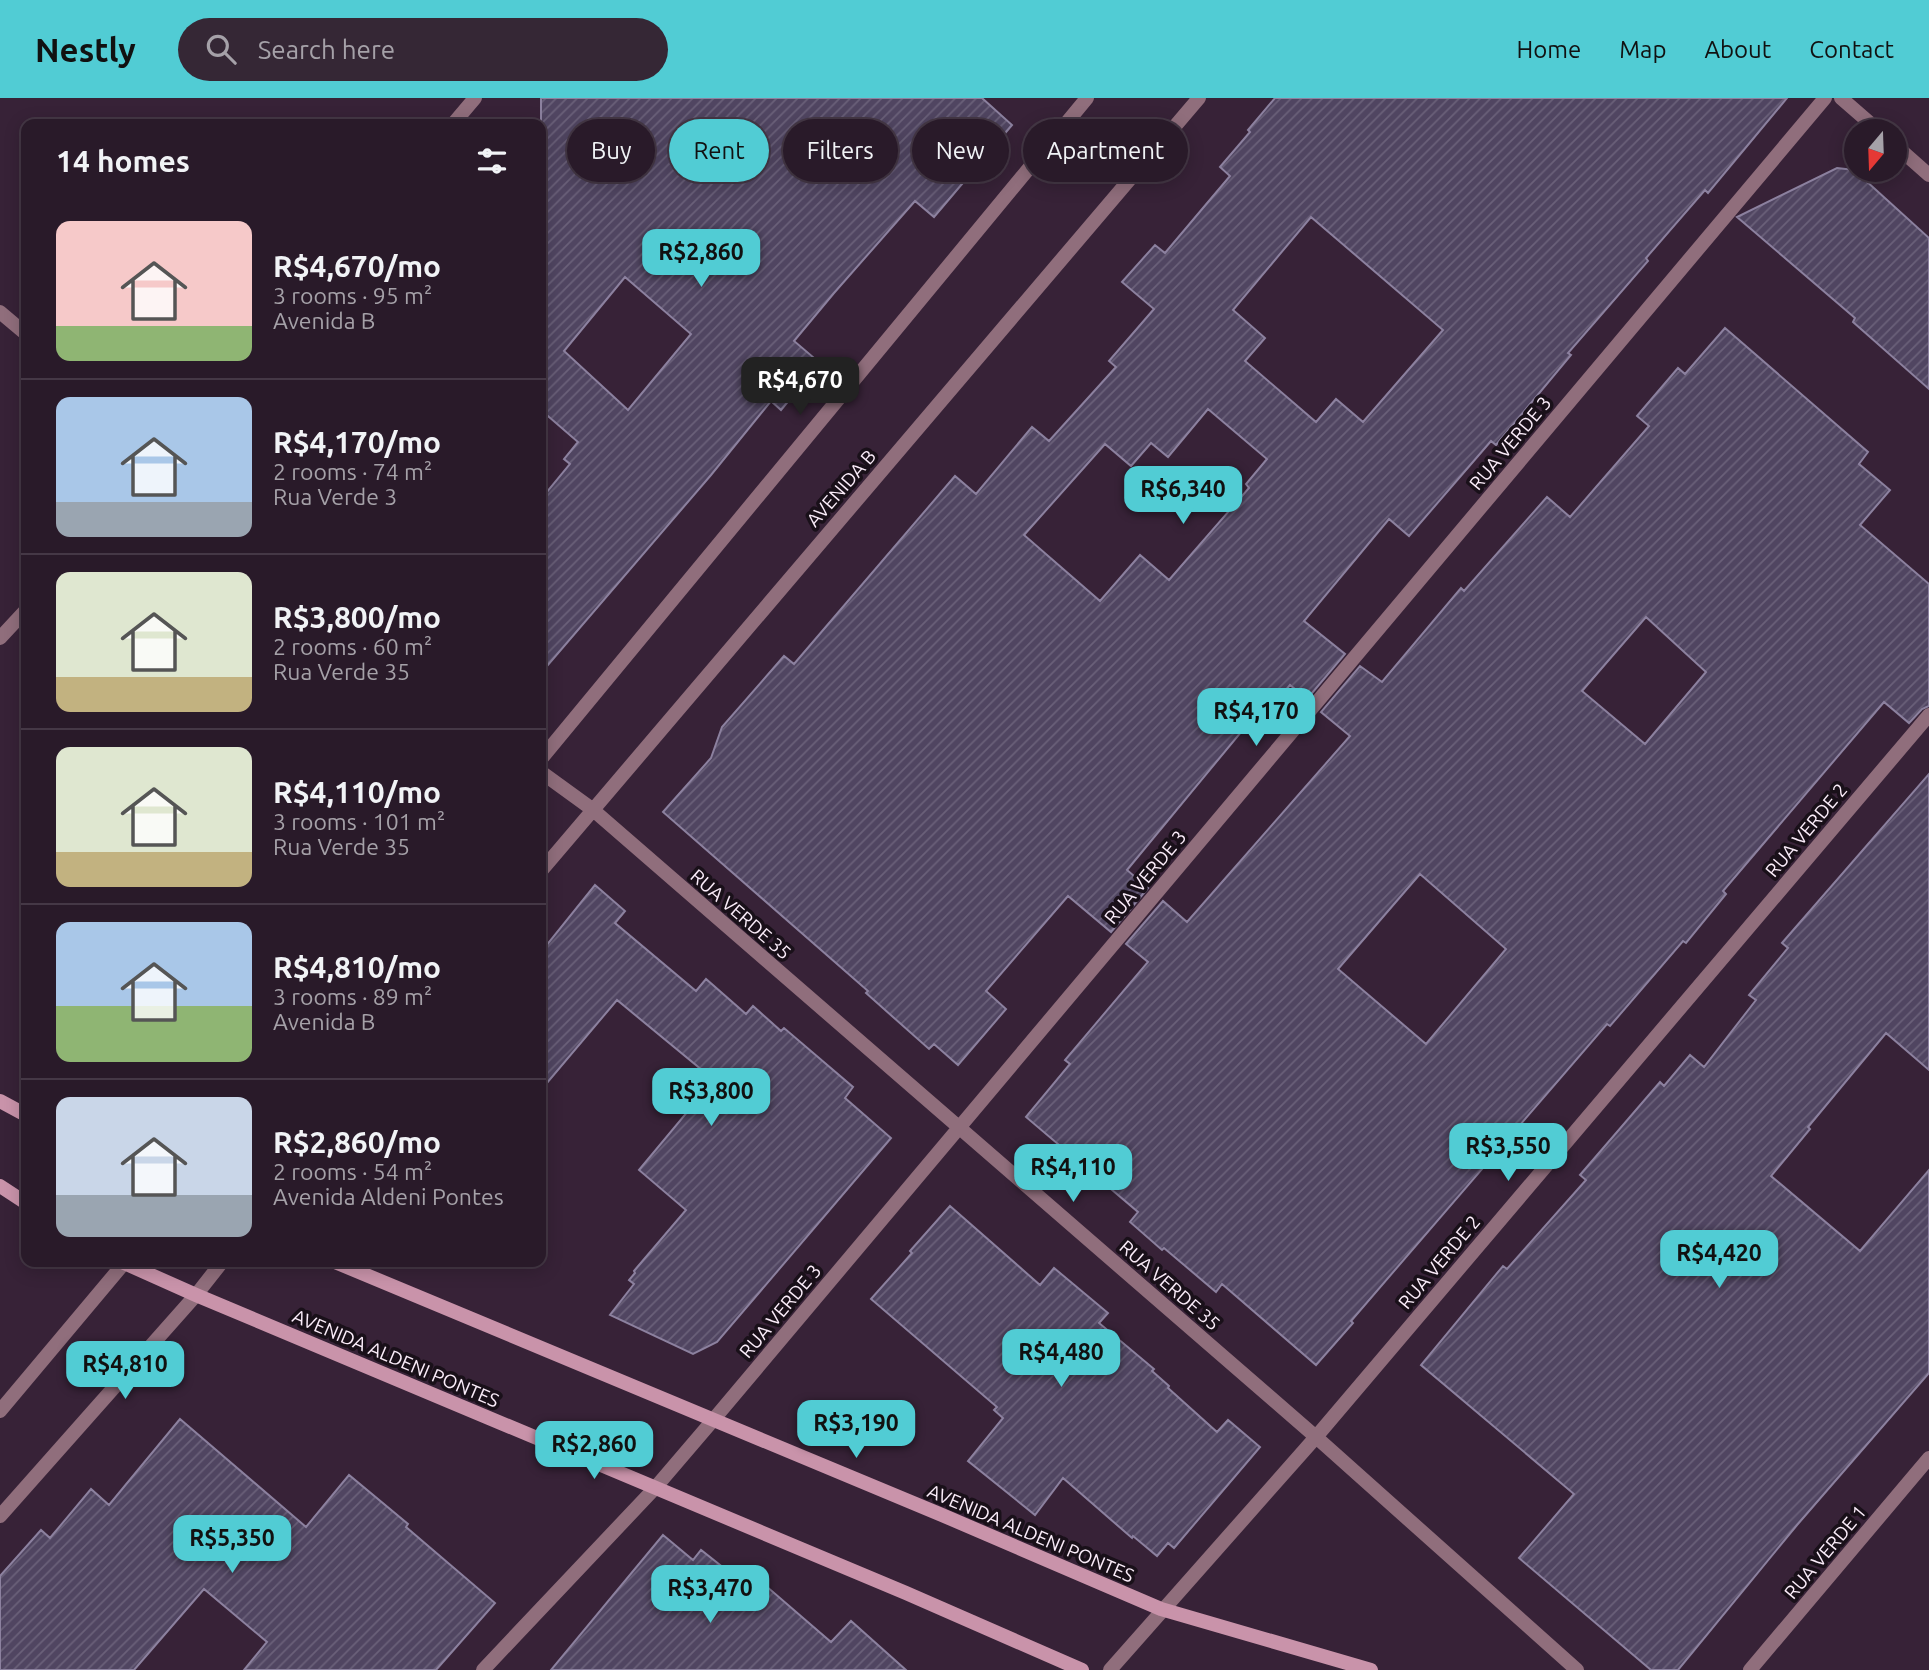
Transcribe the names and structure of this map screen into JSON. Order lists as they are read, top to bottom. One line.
{"streets":{"main road":["AVENIDA ALDENI PONTES"],"street":["RUA VERDE 3","AVENIDA B","RUA VERDE 2","RUA VERDE 35","RUA VERDE 1"]},"crossings":[["RUA VERDE 3","RUA VERDE 35"],["RUA VERDE 3","AVENIDA ALDENI PONTES"],["AVENIDA B","RUA VERDE 35"],["RUA VERDE 2","RUA VERDE 35"],["RUA VERDE 2","AVENIDA ALDENI PONTES"]],"north":"bottom","page":{"header":"Nestly","search":"Search here","nav":["Home","Map","About","Contact"],"chip":["Buy","Rent","Filters","New","Apartment"],"heading":"14 homes","list":[{"name":"R$4,670/mo","note":"3 rooms · 95 m² · Avenida B"},{"name":"R$4,170/mo","note":"2 rooms · 74 m² · Rua Verde 3"},{"name":"R$3,800/mo","note":"2 rooms · 60 m² · Rua Verde 35"},{"name":"R$4,110/mo","note":"3 rooms · 101 m² · Rua Verde 35"},{"name":"R$4,810/mo","note":"3 rooms · 89 m² · Avenida B"},{"name":"R$2,860/mo","note":"2 rooms · 54 m² · Avenida Aldeni Pontes"}],"price":["R$2,860","R$4,670","R$6,340","R$4,170","R$3,800","R$3,550","R$4,110","R$4,420","R$4,480","R$4,810","R$3,190","R$2,860","R$5,350","R$3,470"]}}
